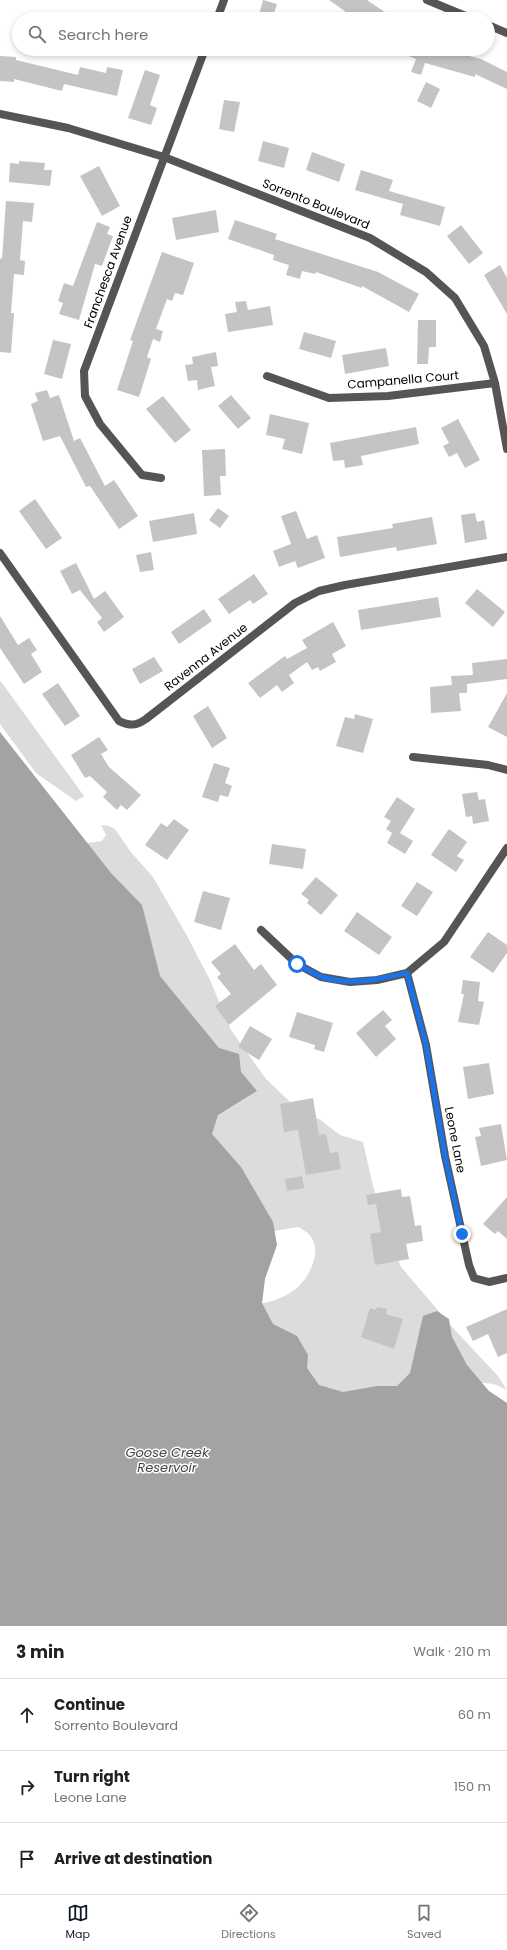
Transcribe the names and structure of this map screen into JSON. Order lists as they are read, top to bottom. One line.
{"streets":{"street":["Sorrento Boulevard","Franchesca Avenue","Campanella Court","Ravenna Avenue","Leone Lane"]},"crossings":[["Sorrento Boulevard","Franchesca Avenue"],["Sorrento Boulevard","Campanella Court"]],"water":["Goose Creek Reservoir"],"page":{"search":"Search here","heading":["3 min","Walk · 210 m"],"list":[["Continue","Sorrento Boulevard","60 m"],["Turn right","Leone Lane","150 m"],"Arrive at destination"],"nav":["Map","Directions","Saved"]}}
